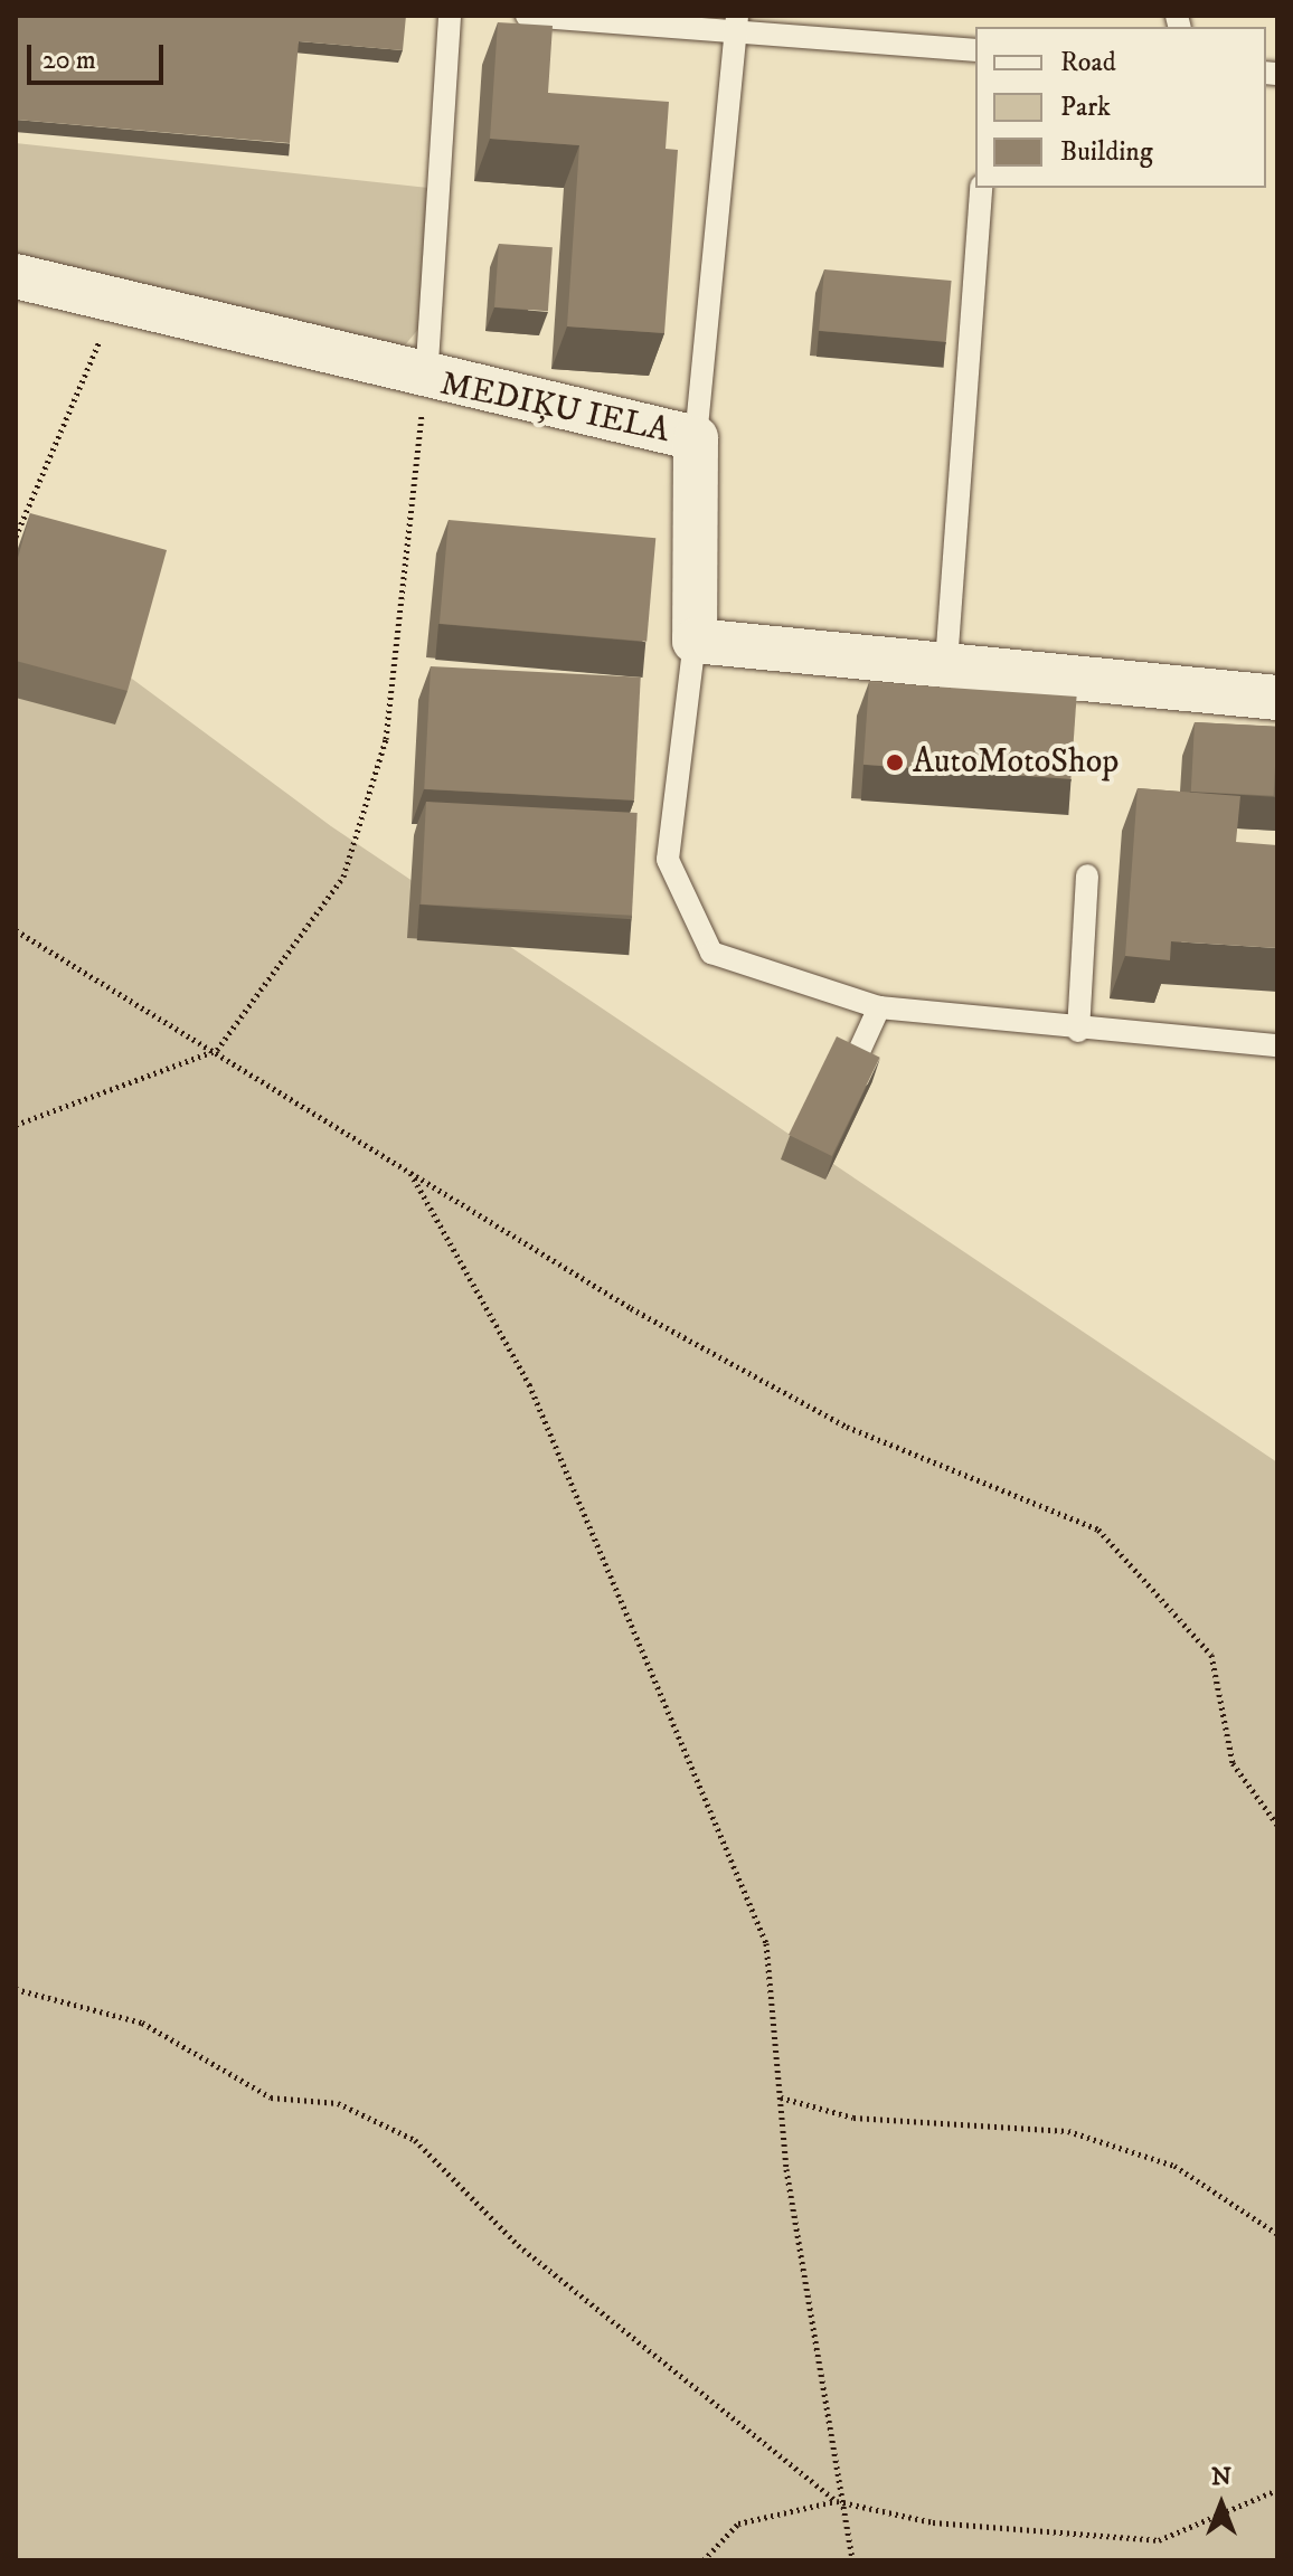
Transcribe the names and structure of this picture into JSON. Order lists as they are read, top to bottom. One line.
{"streets":{"street":["MEDIĶU IELA"]},"places":["AutoMotoShop"],"legend":["Road","Park","Building"],"scale_bar":"20 m","north":"top"}
